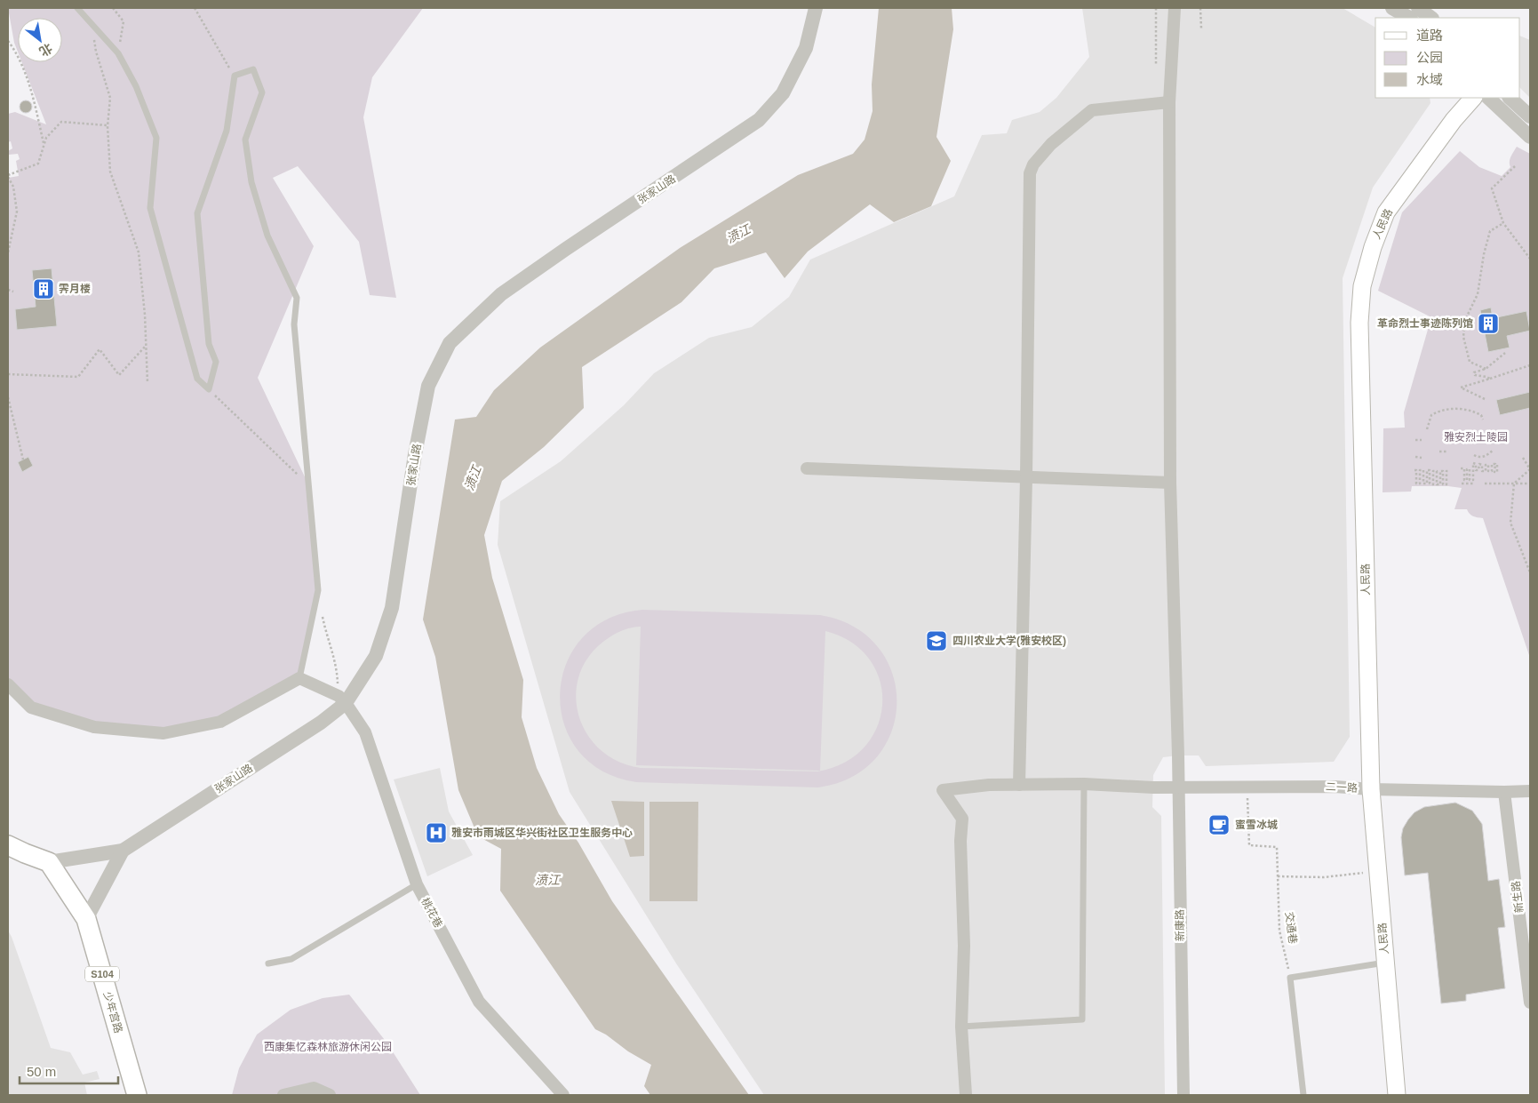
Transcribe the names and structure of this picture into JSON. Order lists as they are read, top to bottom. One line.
{"streets":{"main road":["张家山路","人民路","S104","少年宫路"],"street":["二一路","新生路","桃花巷","新康路"],"path":["交通巷"]},"crossings":[["张家山路","桃花巷"],["张家山路","少年宫路"],["人民路","二一路"],["二一路","新生路"],["二一路","新康路"],["二一路","交通巷"]],"water":["𣸣江"],"parks":["雅安烈士陵园","西康集忆森林旅游休闲公园"],"places":{"building":["霁月楼","革命烈士事迹陈列馆"],"school or university":["四川农业大学(雅安校区)"],"cafe":["蜜雪冰城"],"hospital":["雅安市雨城区华兴街社区卫生服务中心"]},"legend":["道路","公园","水域"],"scale_bar":"50 m","north":"bottom right"}
